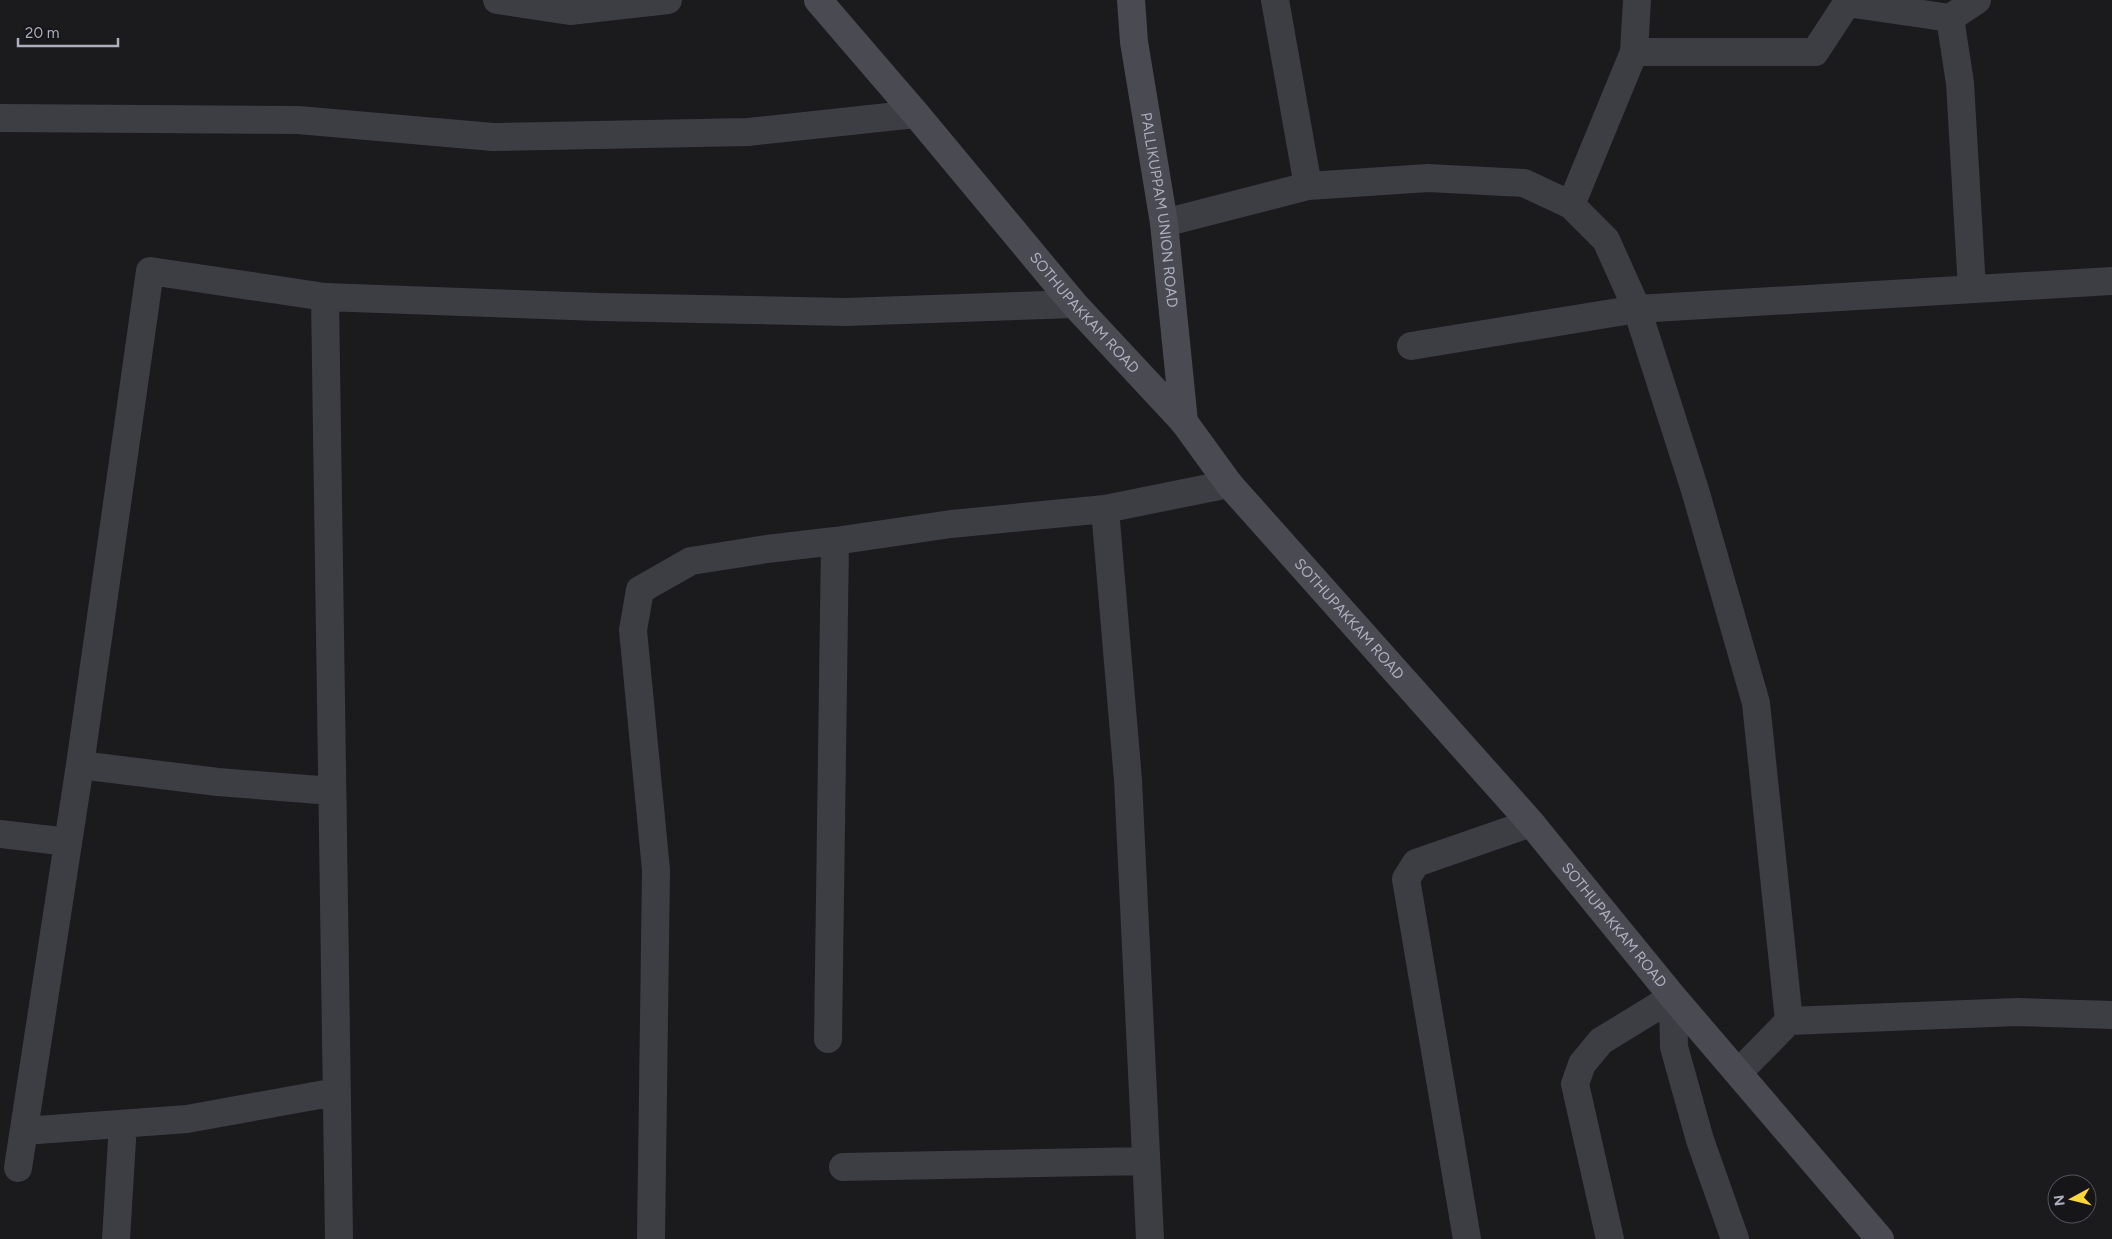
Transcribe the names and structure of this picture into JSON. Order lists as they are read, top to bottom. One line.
{"streets":{"street":["PALLIKUPPAM UNION ROAD","SOTHUPAKKAM ROAD"]},"crossings":[["PALLIKUPPAM UNION ROAD","SOTHUPAKKAM ROAD"]],"scale_bar":"20 m","north":"left"}
